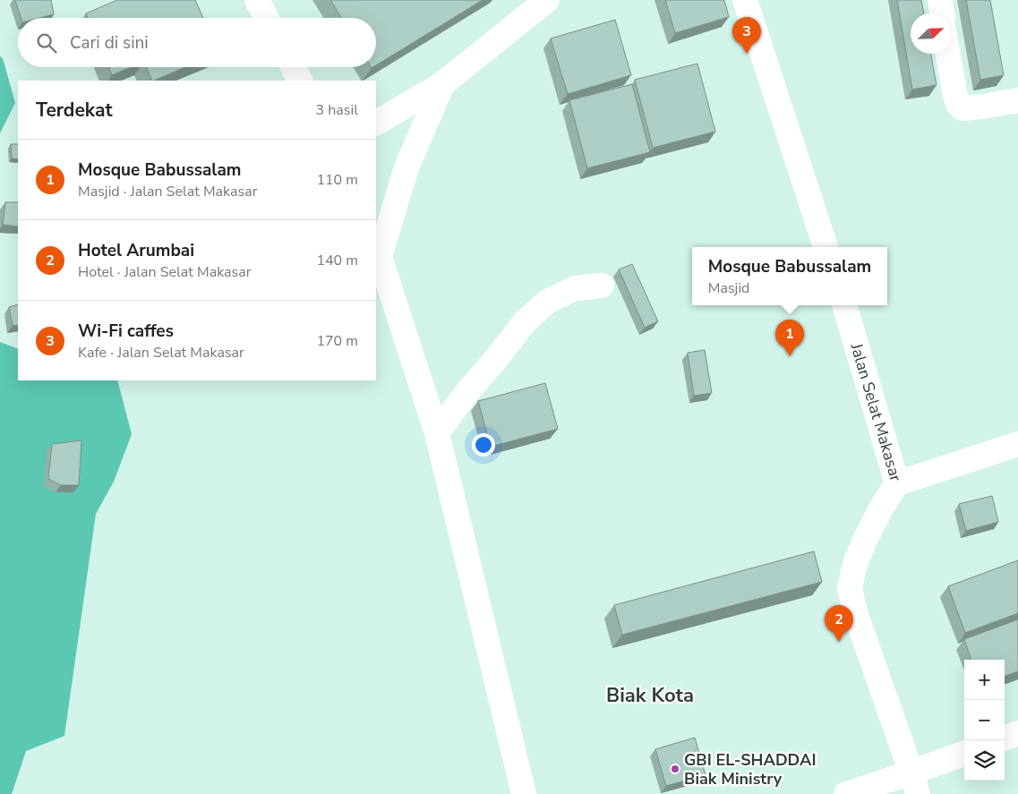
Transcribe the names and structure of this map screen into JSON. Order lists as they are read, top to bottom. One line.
{"streets":{"street":["Jalan Selat Makasar"]},"districts":["Biak Kota"],"places":["GBI EL-SHADDAI Biak Ministry"],"north":"top right","page":{"pins":["3","1","2"],"search":"Cari di sini","heading":["Terdekat","3 hasil"],"list":[{"mark":"1","name":"Mosque Babussalam","note":"Masjid · Jalan Selat Makasar","value":"110 m"},{"mark":"2","name":"Hotel Arumbai","note":"Hotel · Jalan Selat Makasar","value":"140 m"},{"mark":"3","name":"Wi-Fi caffes","note":"Kafe · Jalan Selat Makasar","value":"170 m"}],"popup":["Mosque Babussalam","Masjid"],"map_buttons":["+","−"]}}
